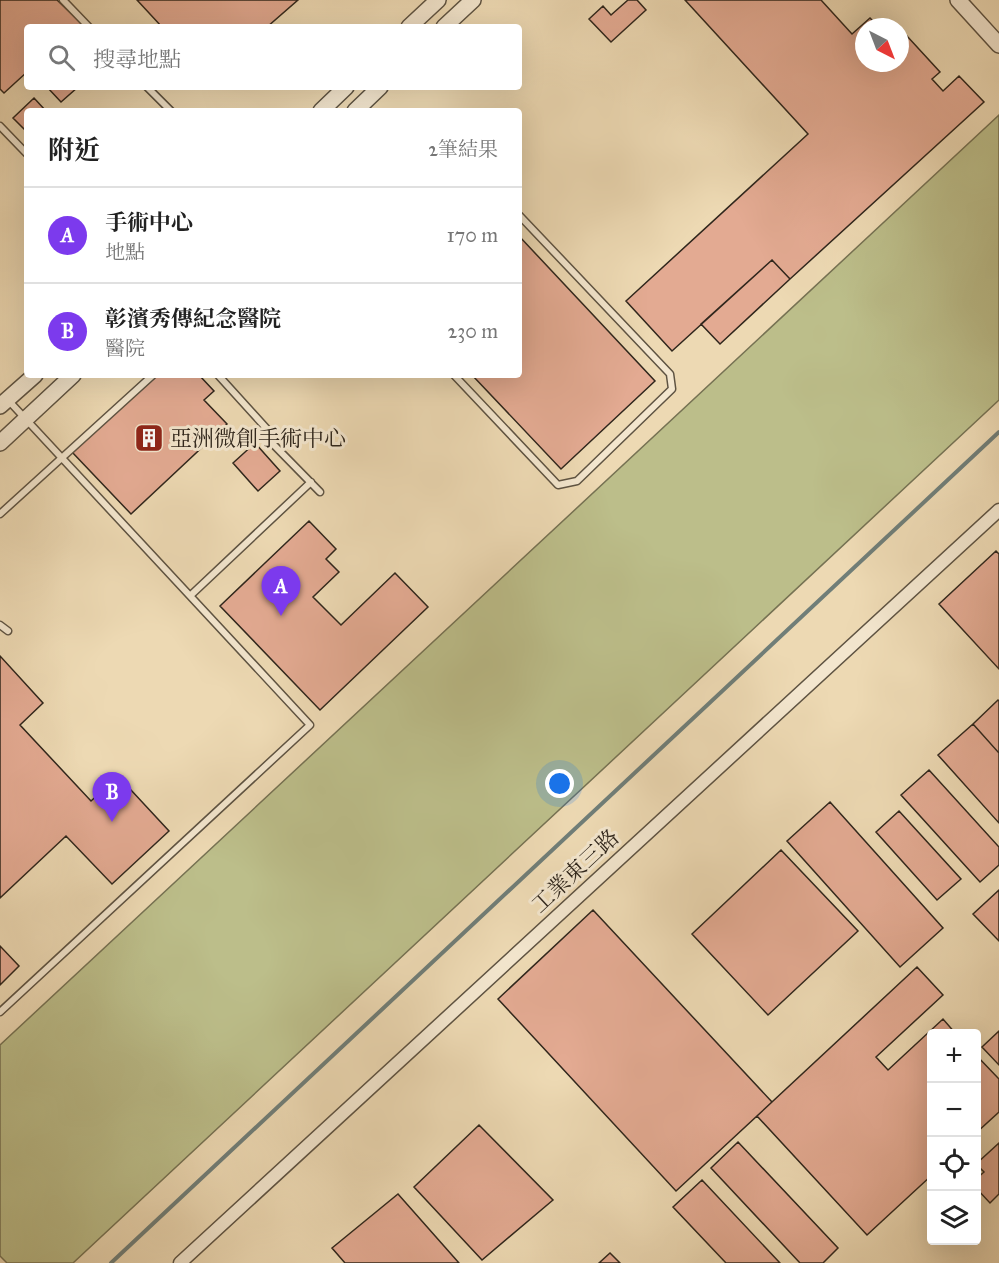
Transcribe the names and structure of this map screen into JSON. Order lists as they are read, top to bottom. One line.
{"streets":{"street":["工業東三路"]},"places":{"building":["亞洲微創手術中心"]},"north":"bottom right","page":{"search":"搜尋地點","heading":["附近","2筆結果"],"list":[{"mark":"A","name":"手術中心","note":"地點","value":"170 m"},{"mark":"B","name":"彰濱秀傳紀念醫院","note":"醫院","value":"230 m"}],"pins":["A","B"],"map_buttons":["+","−"]}}
